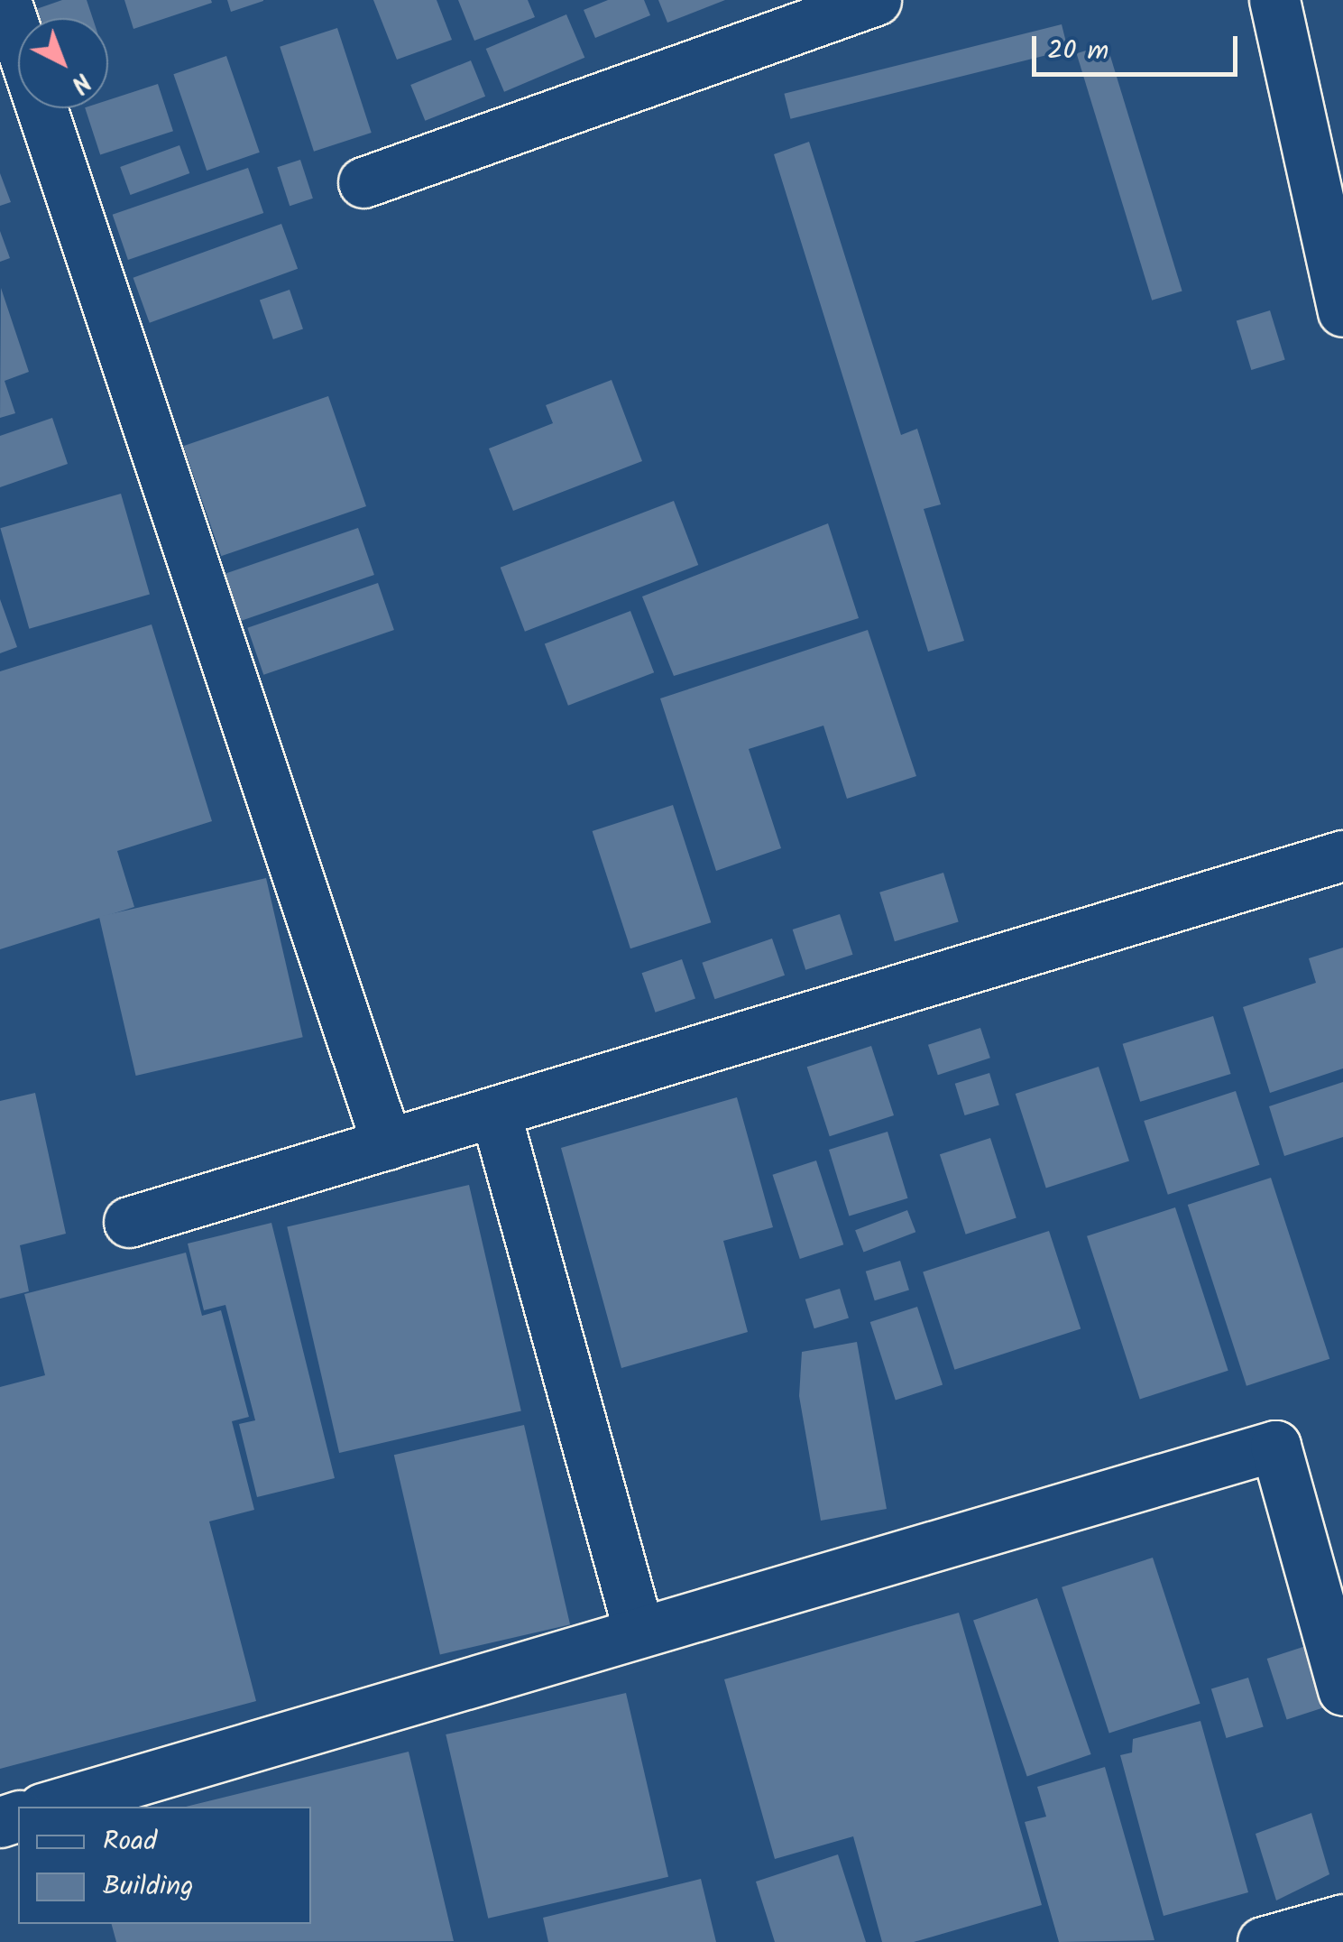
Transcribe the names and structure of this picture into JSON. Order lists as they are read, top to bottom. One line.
{"legend":["Road","Building"],"scale_bar":"20 m","north":"bottom right"}
